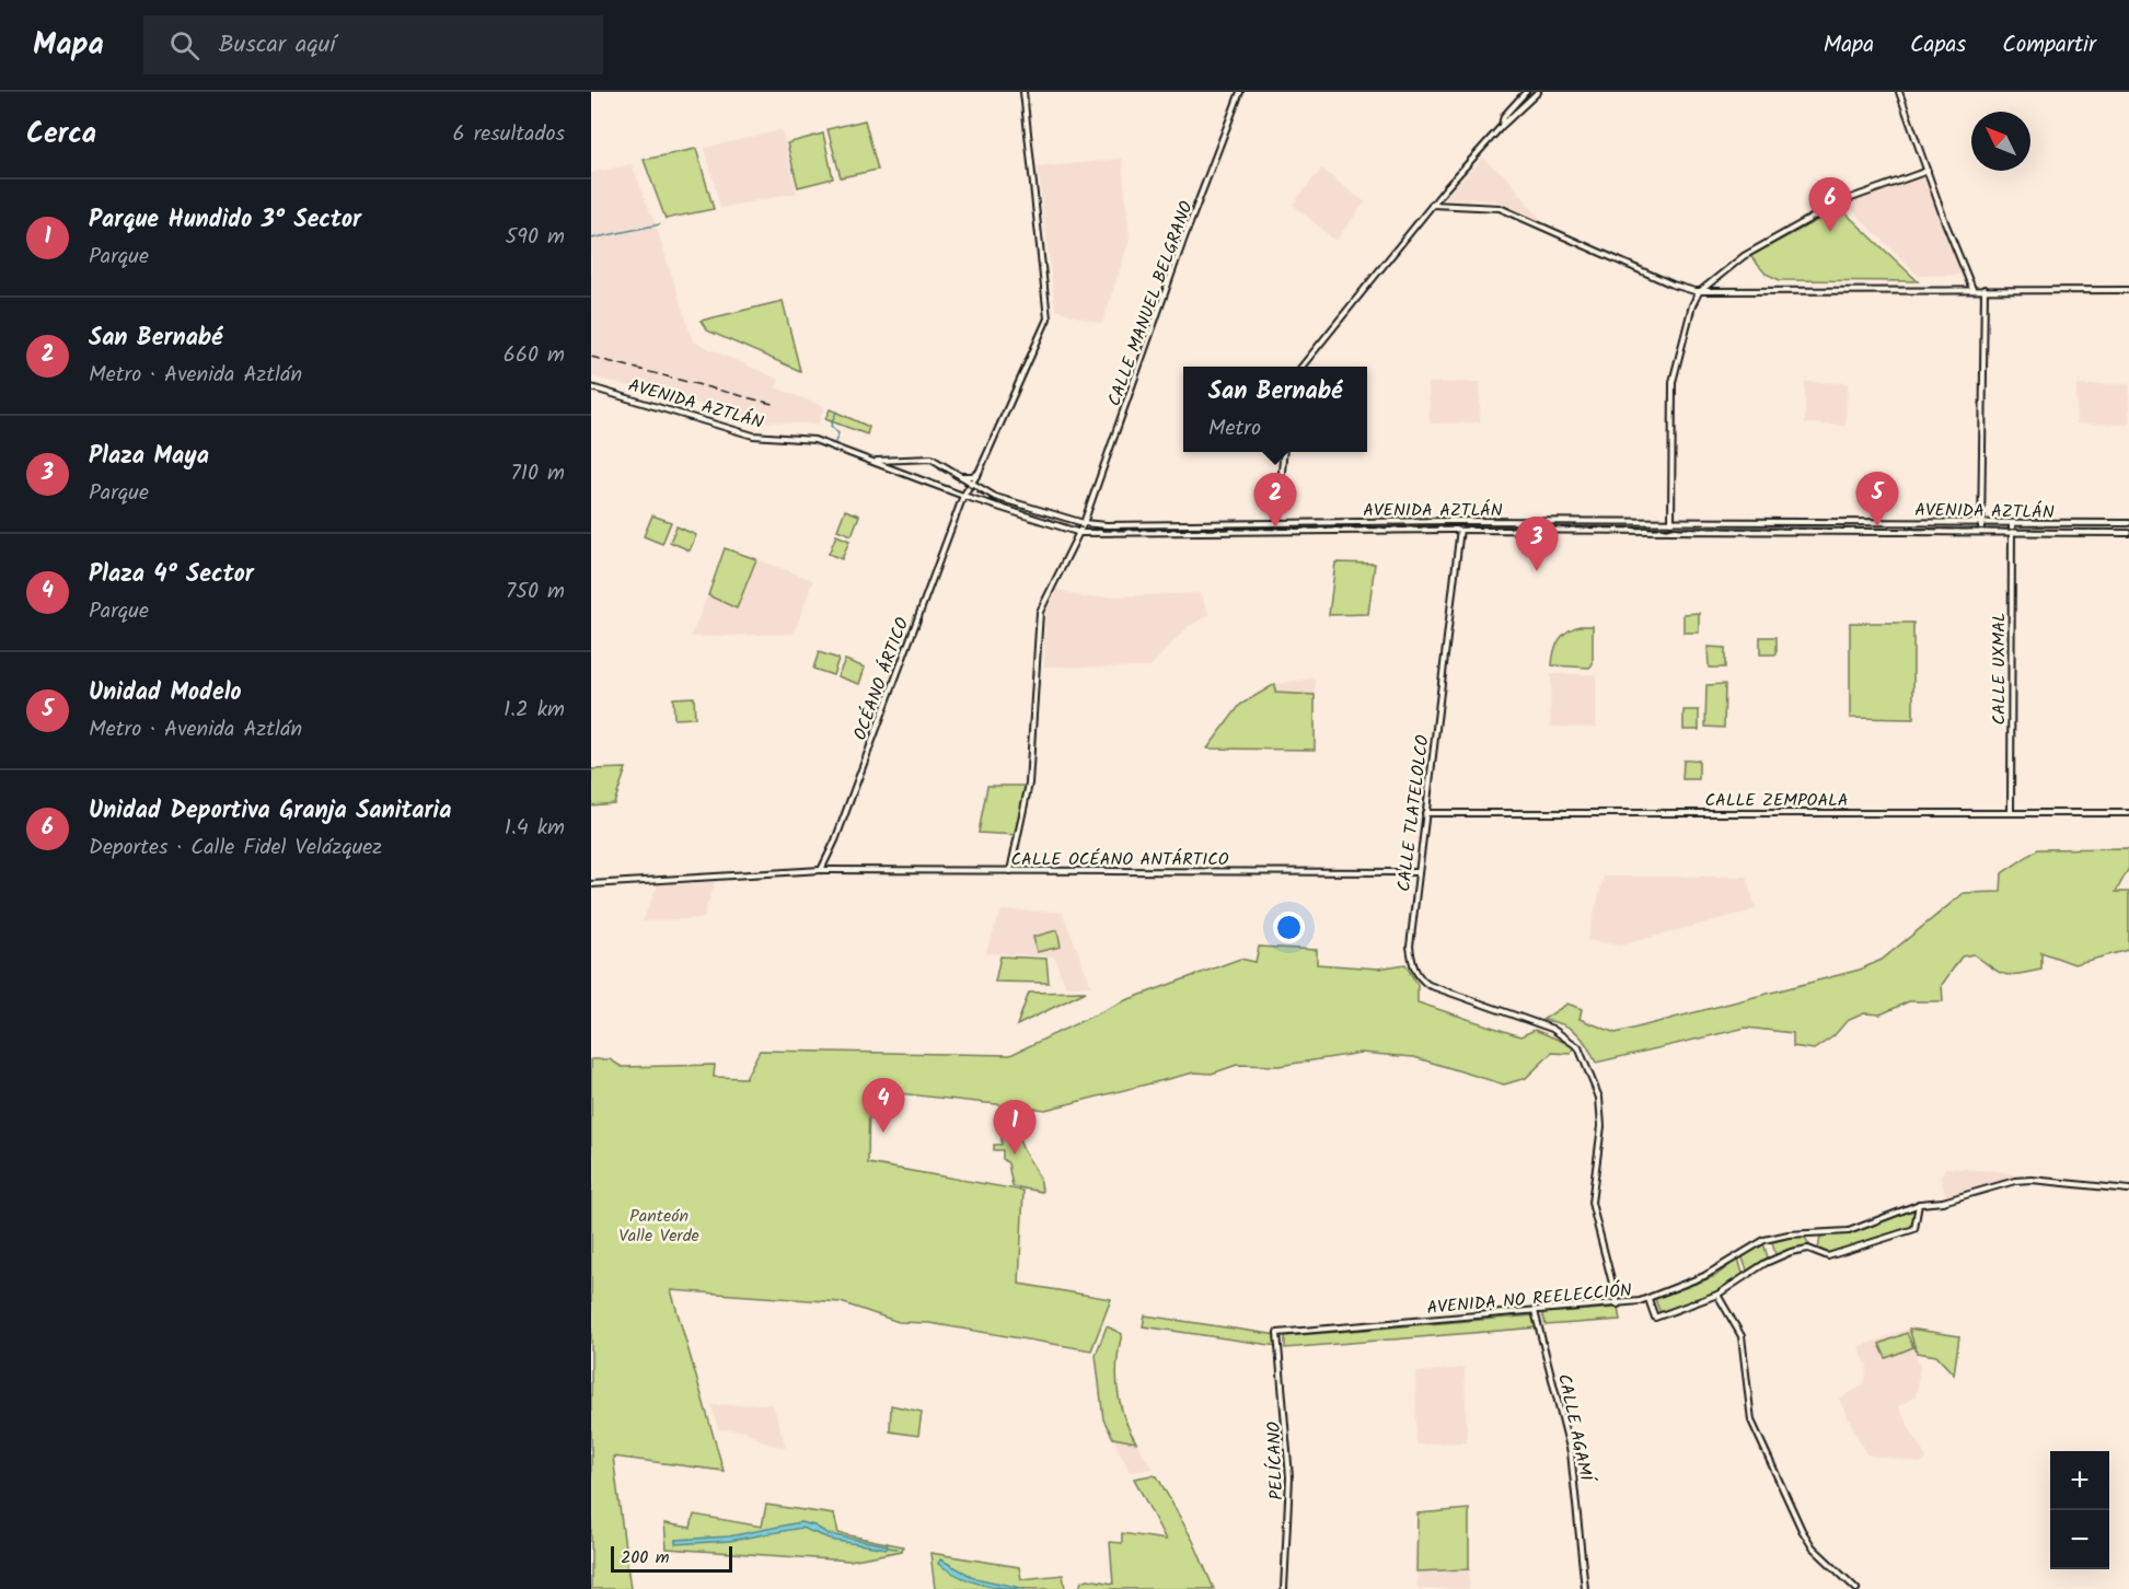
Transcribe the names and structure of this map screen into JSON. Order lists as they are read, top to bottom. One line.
{"streets":{"street":["CALLE MANUEL BELGRANO","AVENIDA AZTLÁN","CALLE UXMAL","OCÉANO ÁRTICO","CALLE ZEMPOALA","CALLE TLATELOLCO","CALLE OCÉANO ANTÁRTICO","AVENIDA NO REELECCIÓN","CALLE AGAMÍ","PELÍCANO"]},"crossings":[["CALLE MANUEL BELGRANO","AVENIDA AZTLÁN"],["CALLE MANUEL BELGRANO","CALLE OCÉANO ANTÁRTICO"],["AVENIDA AZTLÁN","CALLE UXMAL"],["AVENIDA AZTLÁN","OCÉANO ÁRTICO"],["AVENIDA AZTLÁN","CALLE TLATELOLCO"],["CALLE UXMAL","CALLE ZEMPOALA"],["OCÉANO ÁRTICO","CALLE OCÉANO ANTÁRTICO"],["CALLE ZEMPOALA","CALLE TLATELOLCO"],["CALLE TLATELOLCO","CALLE OCÉANO ANTÁRTICO"],["CALLE TLATELOLCO","AVENIDA NO REELECCIÓN"],["AVENIDA NO REELECCIÓN","CALLE AGAMÍ"],["AVENIDA NO REELECCIÓN","PELÍCANO"]],"parks":["Panteón Valle Verde"],"scale_bar":"200 m","north":"top left","page":{"header":"Mapa","search":"Buscar aquí","nav":["Mapa","Capas","Compartir"],"heading":["Cerca","6 resultados"],"list":[{"mark":"1","name":"Parque Hundido 3° Sector","note":"Parque","value":"590 m"},{"mark":"2","name":"San Bernabé","note":"Metro · Avenida Aztlán","value":"660 m"},{"mark":"3","name":"Plaza Maya","note":"Parque","value":"710 m"},{"mark":"4","name":"Plaza 4° Sector","note":"Parque","value":"750 m"},{"mark":"5","name":"Unidad Modelo","note":"Metro · Avenida Aztlán","value":"1.2 km"},{"mark":"6","name":"Unidad Deportiva Granja Sanitaria","note":"Deportes · Calle Fidel Velázquez","value":"1.4 km"}],"pins":["6","5","2","3","4","1"],"popup":["San Bernabé","Metro"],"map_buttons":["+","−"],"scale":"200 m"}}
